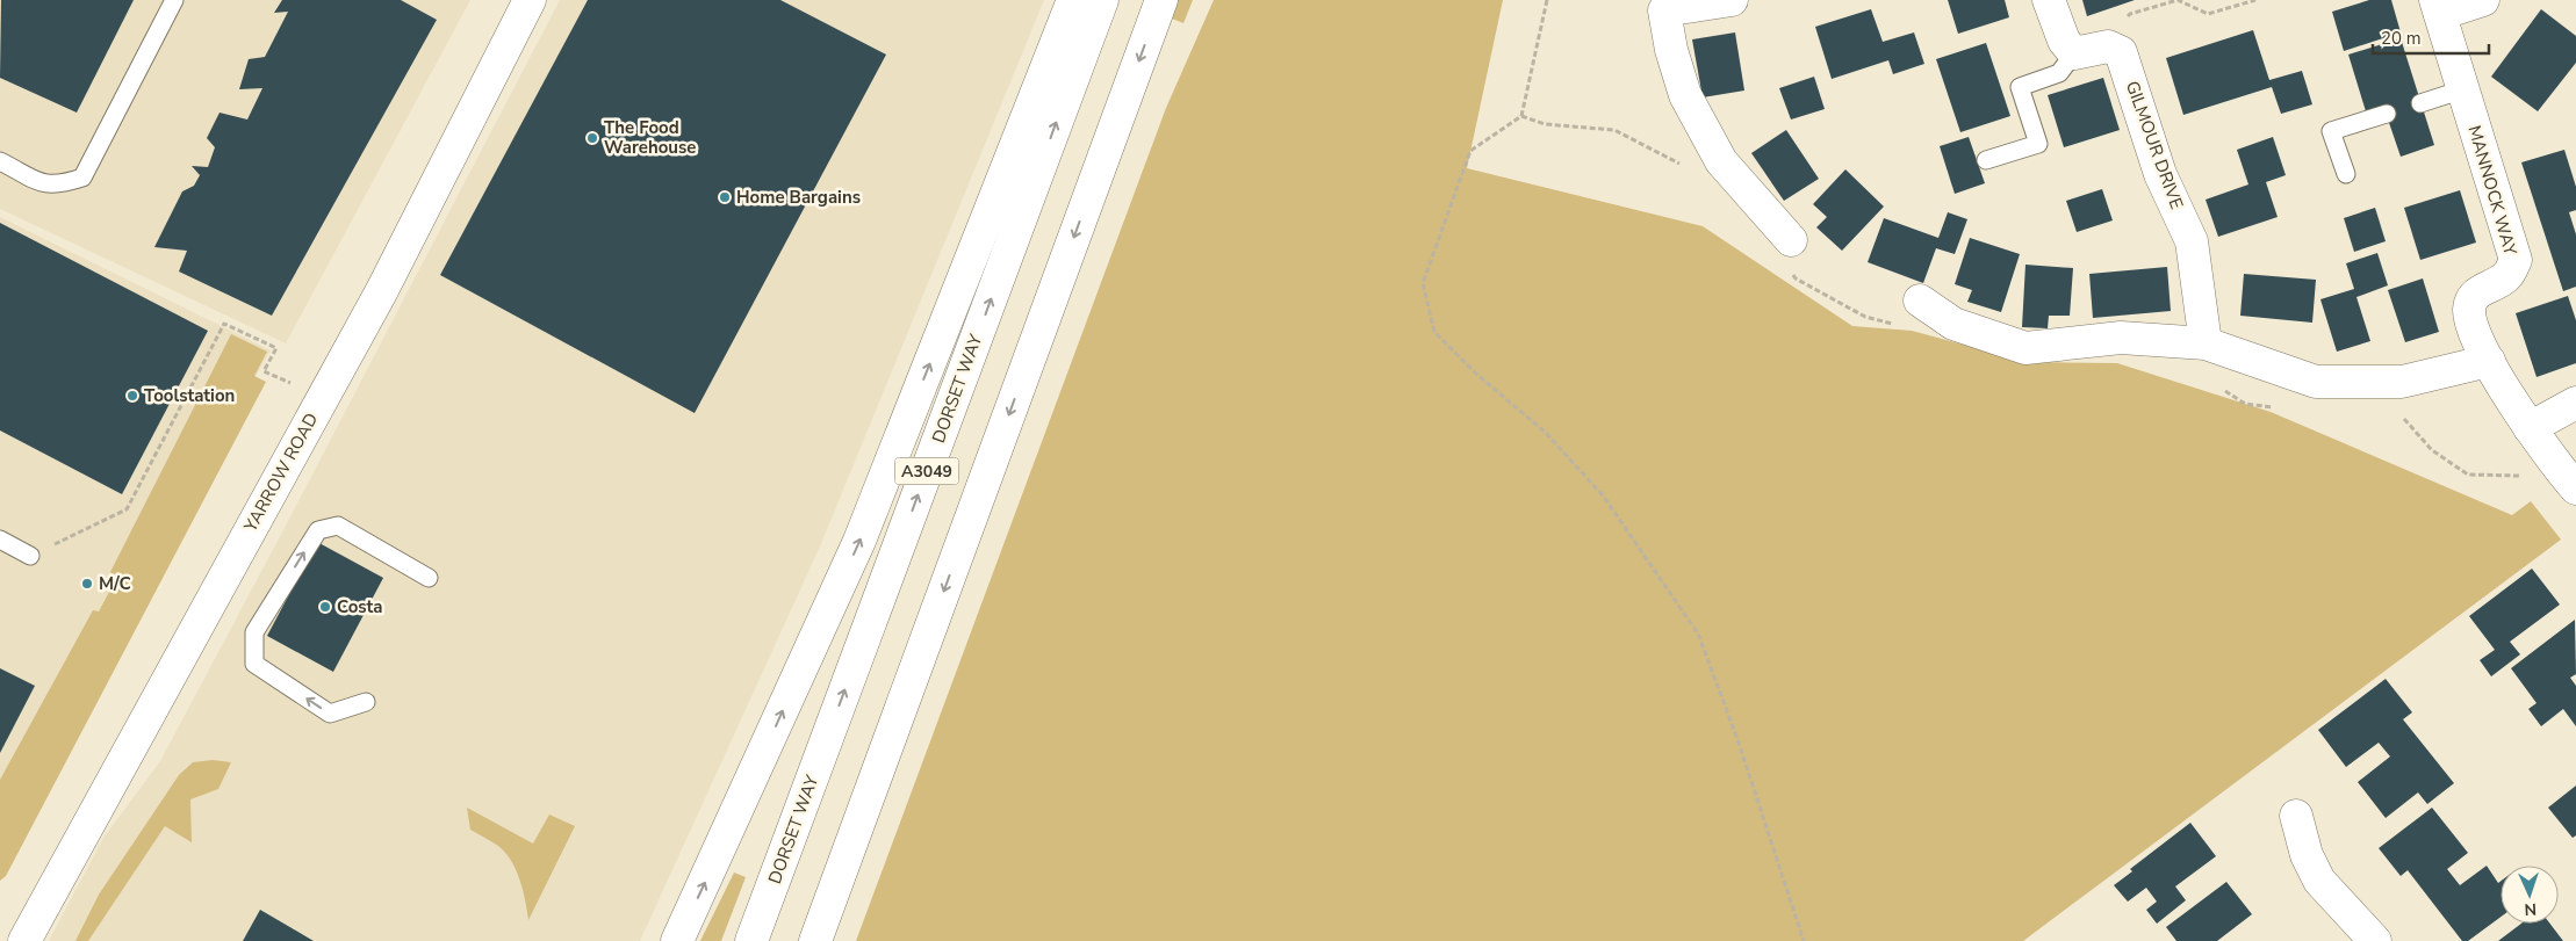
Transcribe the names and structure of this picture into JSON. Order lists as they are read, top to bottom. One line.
{"streets":{"main road":["GILMOUR DRIVE","MANNOCK WAY","DORSET WAY","A3049","YARROW ROAD"]},"places":["The Food Warehouse","Home Bargains","Toolstation","M/C","Costa"],"scale_bar":"20 m","north":"bottom"}
